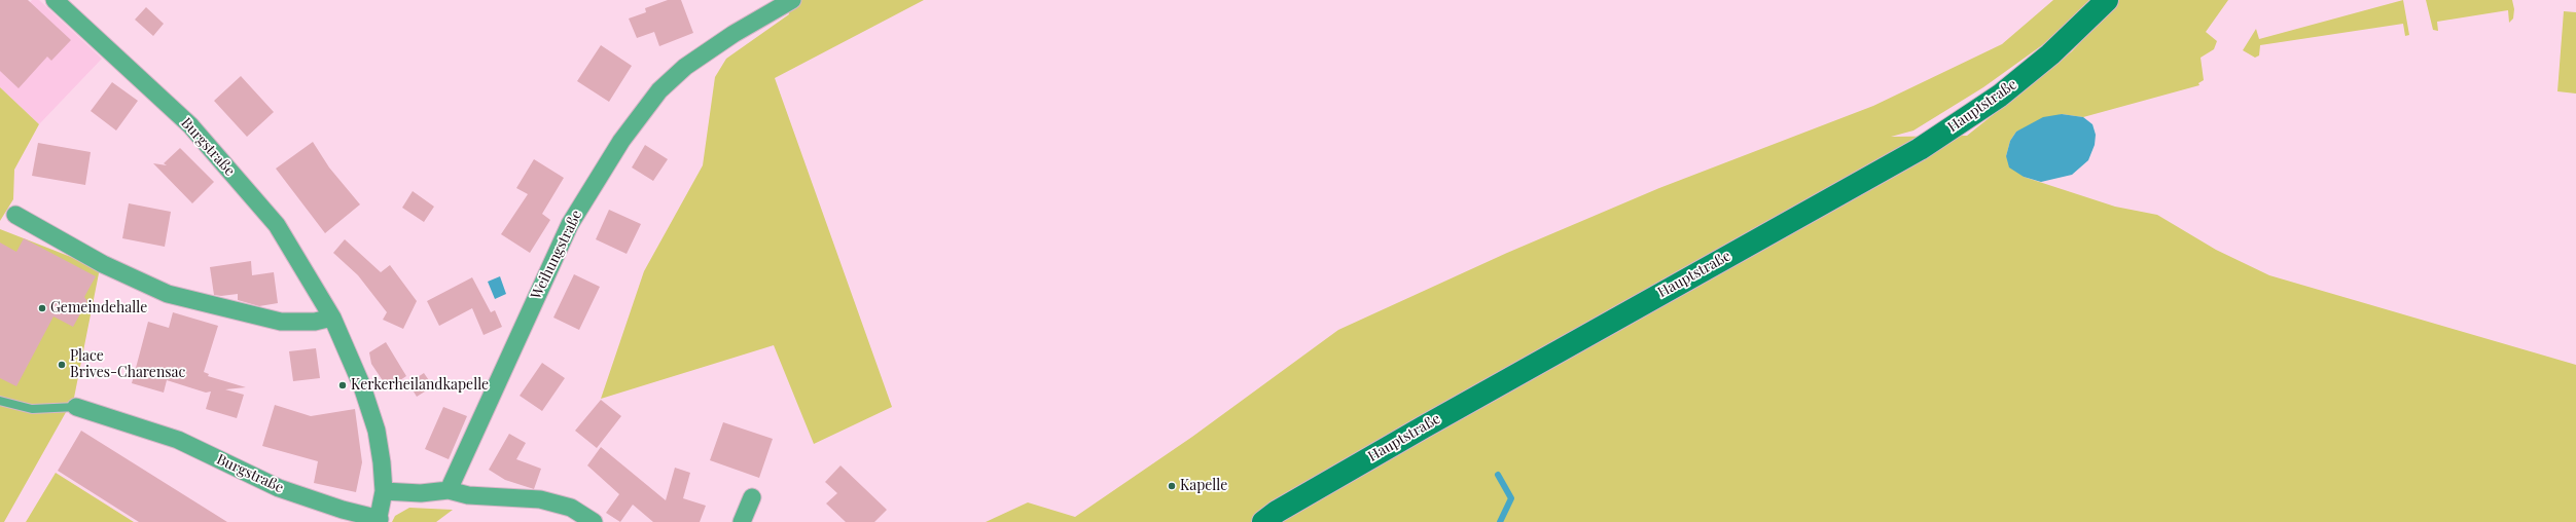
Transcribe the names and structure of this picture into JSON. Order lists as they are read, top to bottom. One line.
{"streets":{"main road":["Hauptstraße"],"street":["Burgstraße","Weihungstraße"]},"places":["Gemeindehalle","Place Brives-Charensac","Kerkerheilandkapelle","Kapelle"]}
